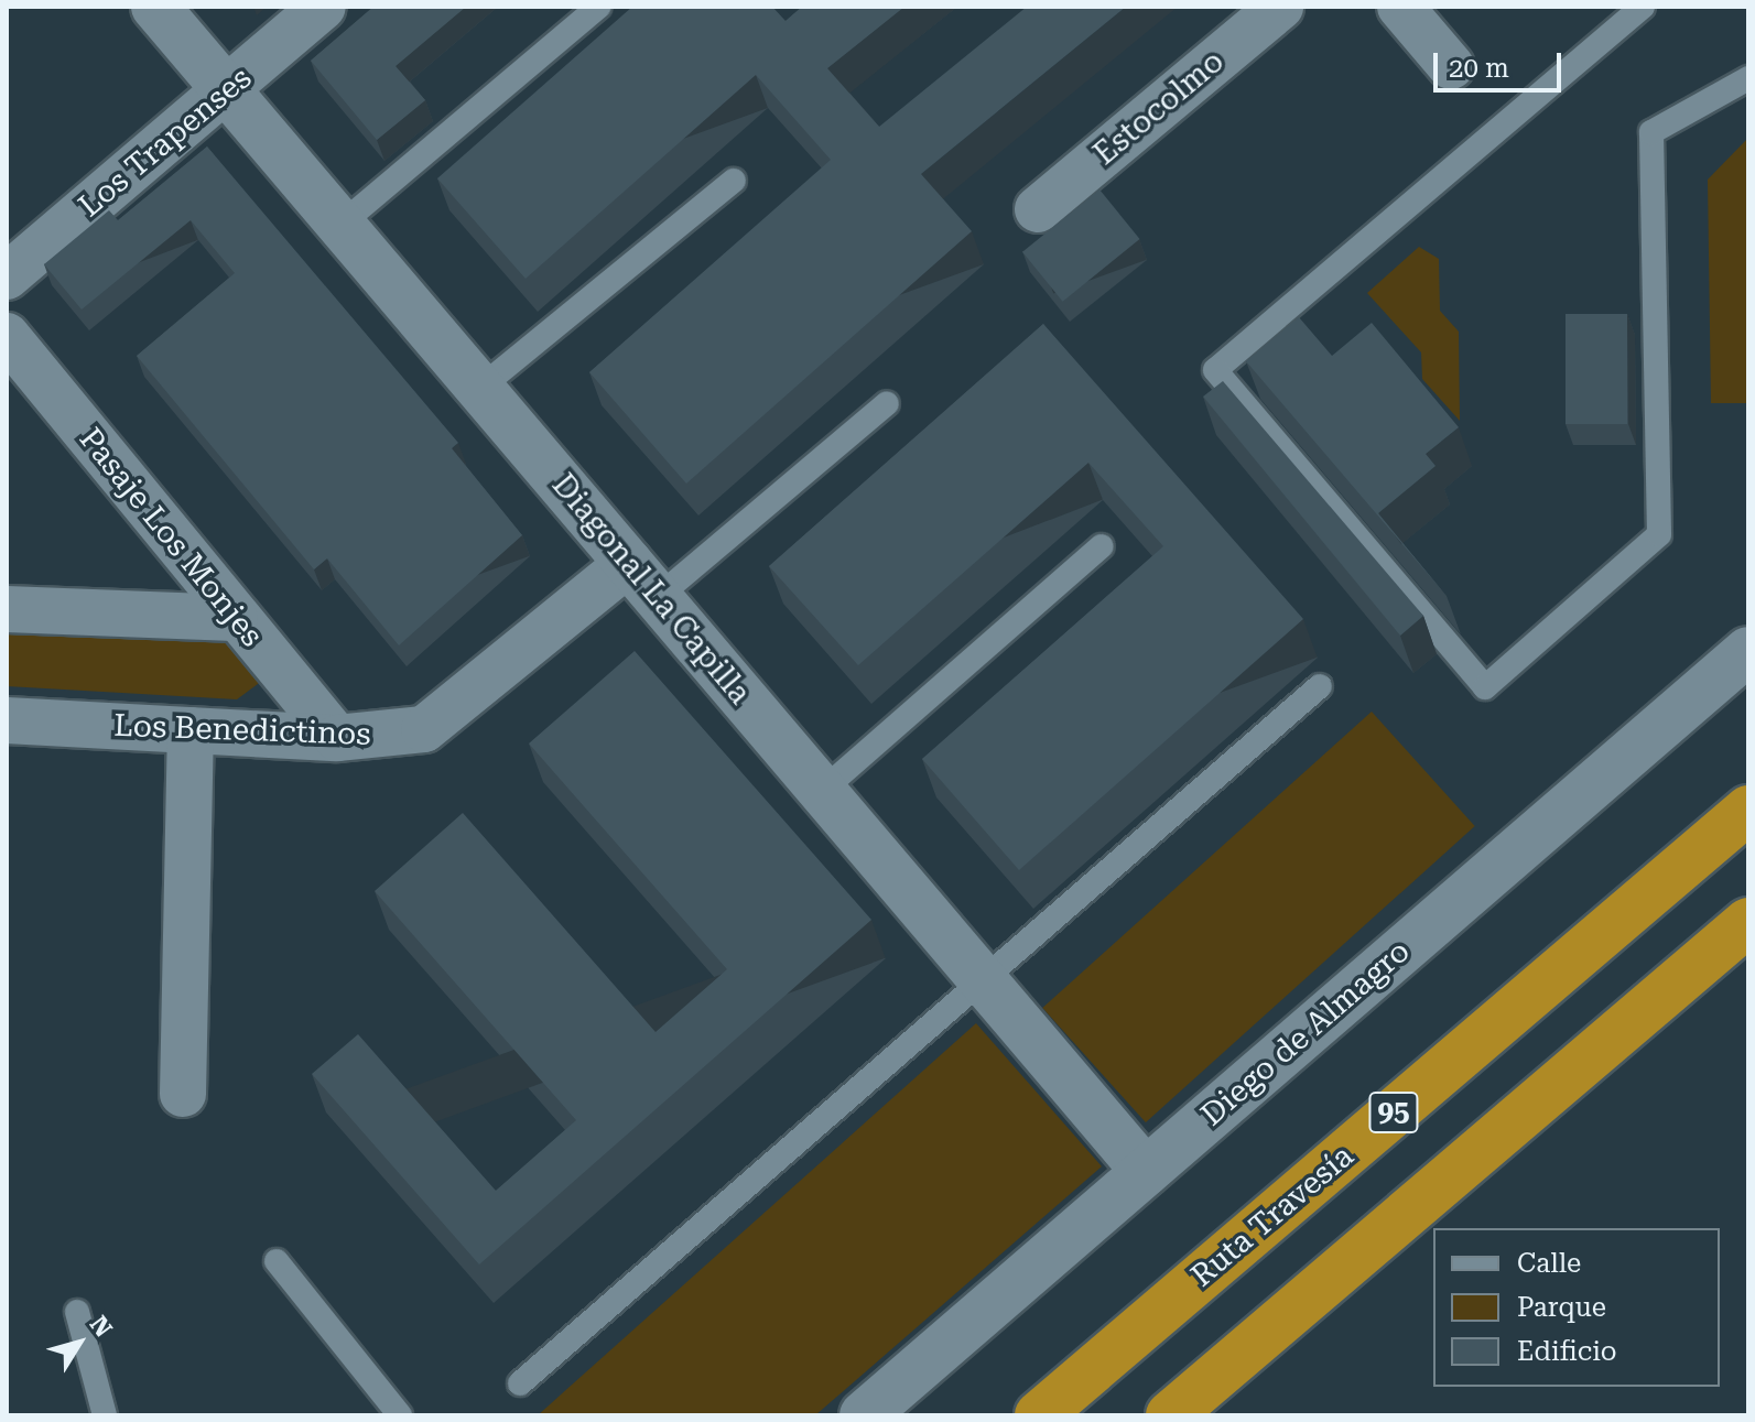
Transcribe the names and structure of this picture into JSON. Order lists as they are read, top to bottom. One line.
{"streets":{"highway":["95","Ruta Travesía"],"street":["Estocolmo","Los Trapenses","Pasaje Los Monjes","Diagonal La Capilla","Los Benedictinos","Diego de Almagro"]},"crossings":[["Los Trapenses","Diagonal La Capilla"],["Pasaje Los Monjes","Los Benedictinos"],["Diagonal La Capilla","Los Benedictinos"],["Diagonal La Capilla","Diego de Almagro"]],"legend":["Calle","Parque","Edificio"],"scale_bar":"20 m","north":"top right"}
